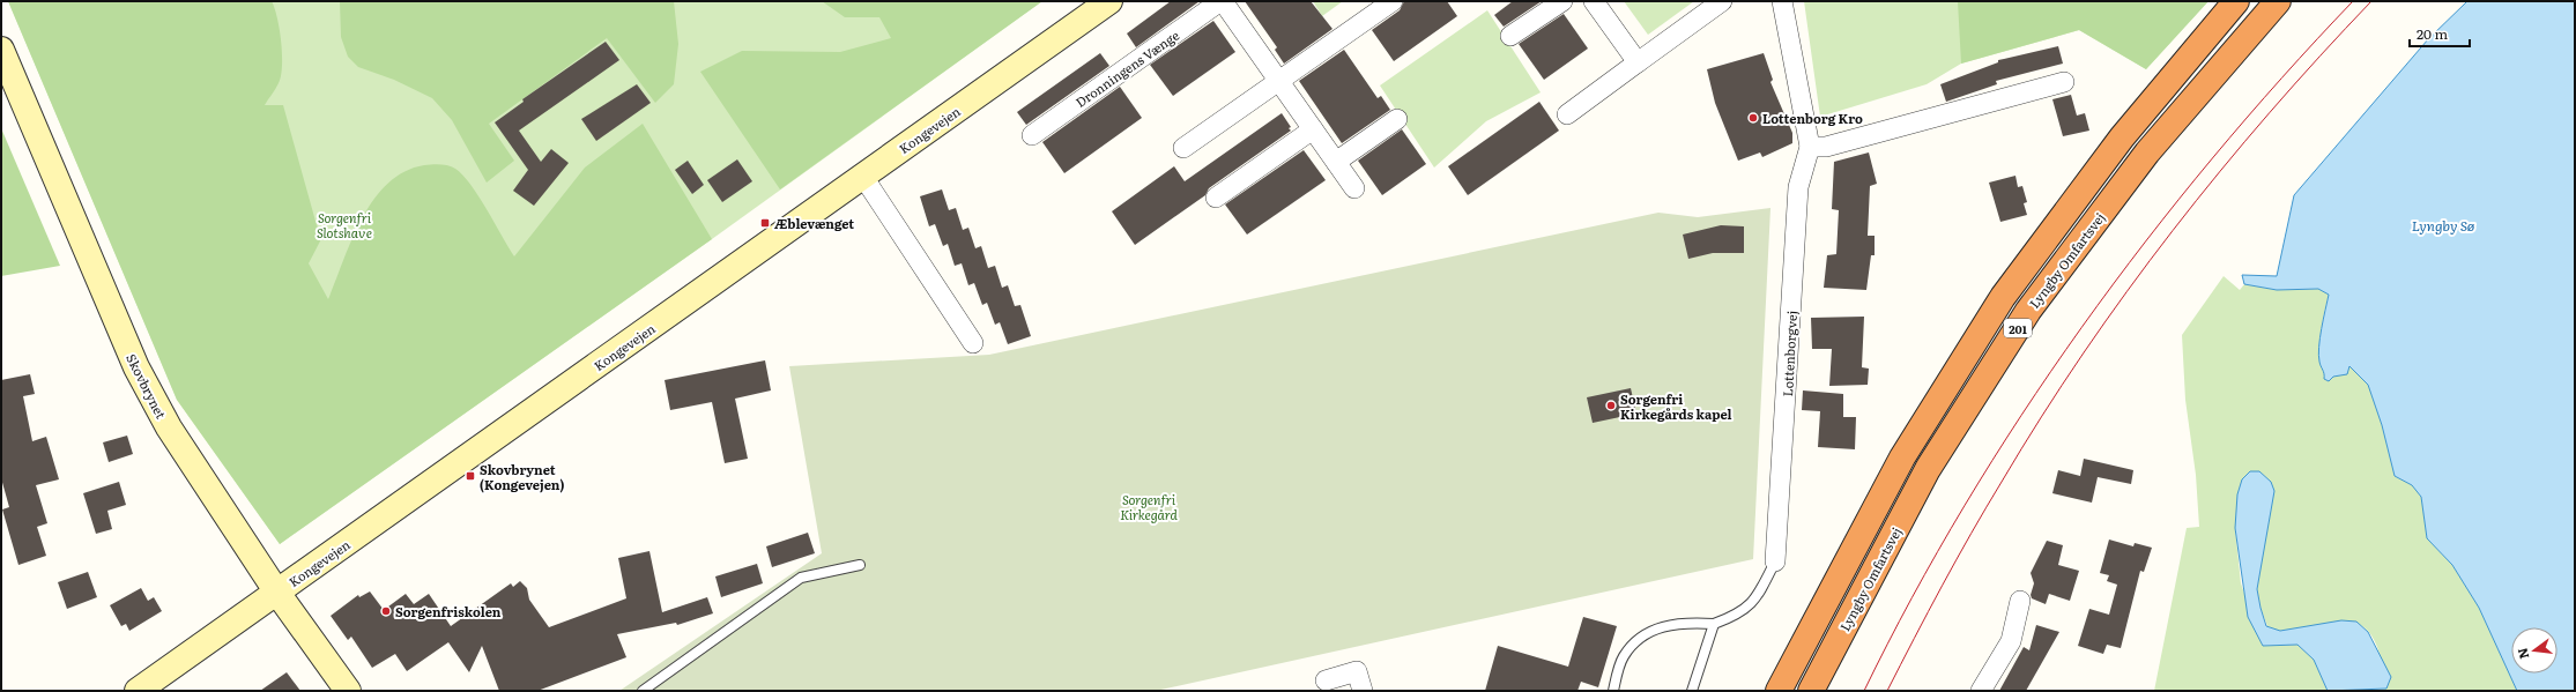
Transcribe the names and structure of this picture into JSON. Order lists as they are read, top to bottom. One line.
{"streets":{"highway":["Lyngby Omfartsvej","201"],"street":["Dronningens Vænge","Kongevejen","Lottenborgvej","Skovbrynet"]},"crossings":[["Kongevejen","Skovbrynet"]],"water":["Lyngby Sø"],"parks":["Sorgenfri Slotshave","Sorgenfri Kirkegård"],"places":{"other":["Lottenborg Kro","Sorgenfri Kirkegårds kapel","Sorgenfriskolen"],"transit":["Æblevænget","Skovbrynet (Kongevejen)"]},"scale_bar":"20 m","north":"left"}
